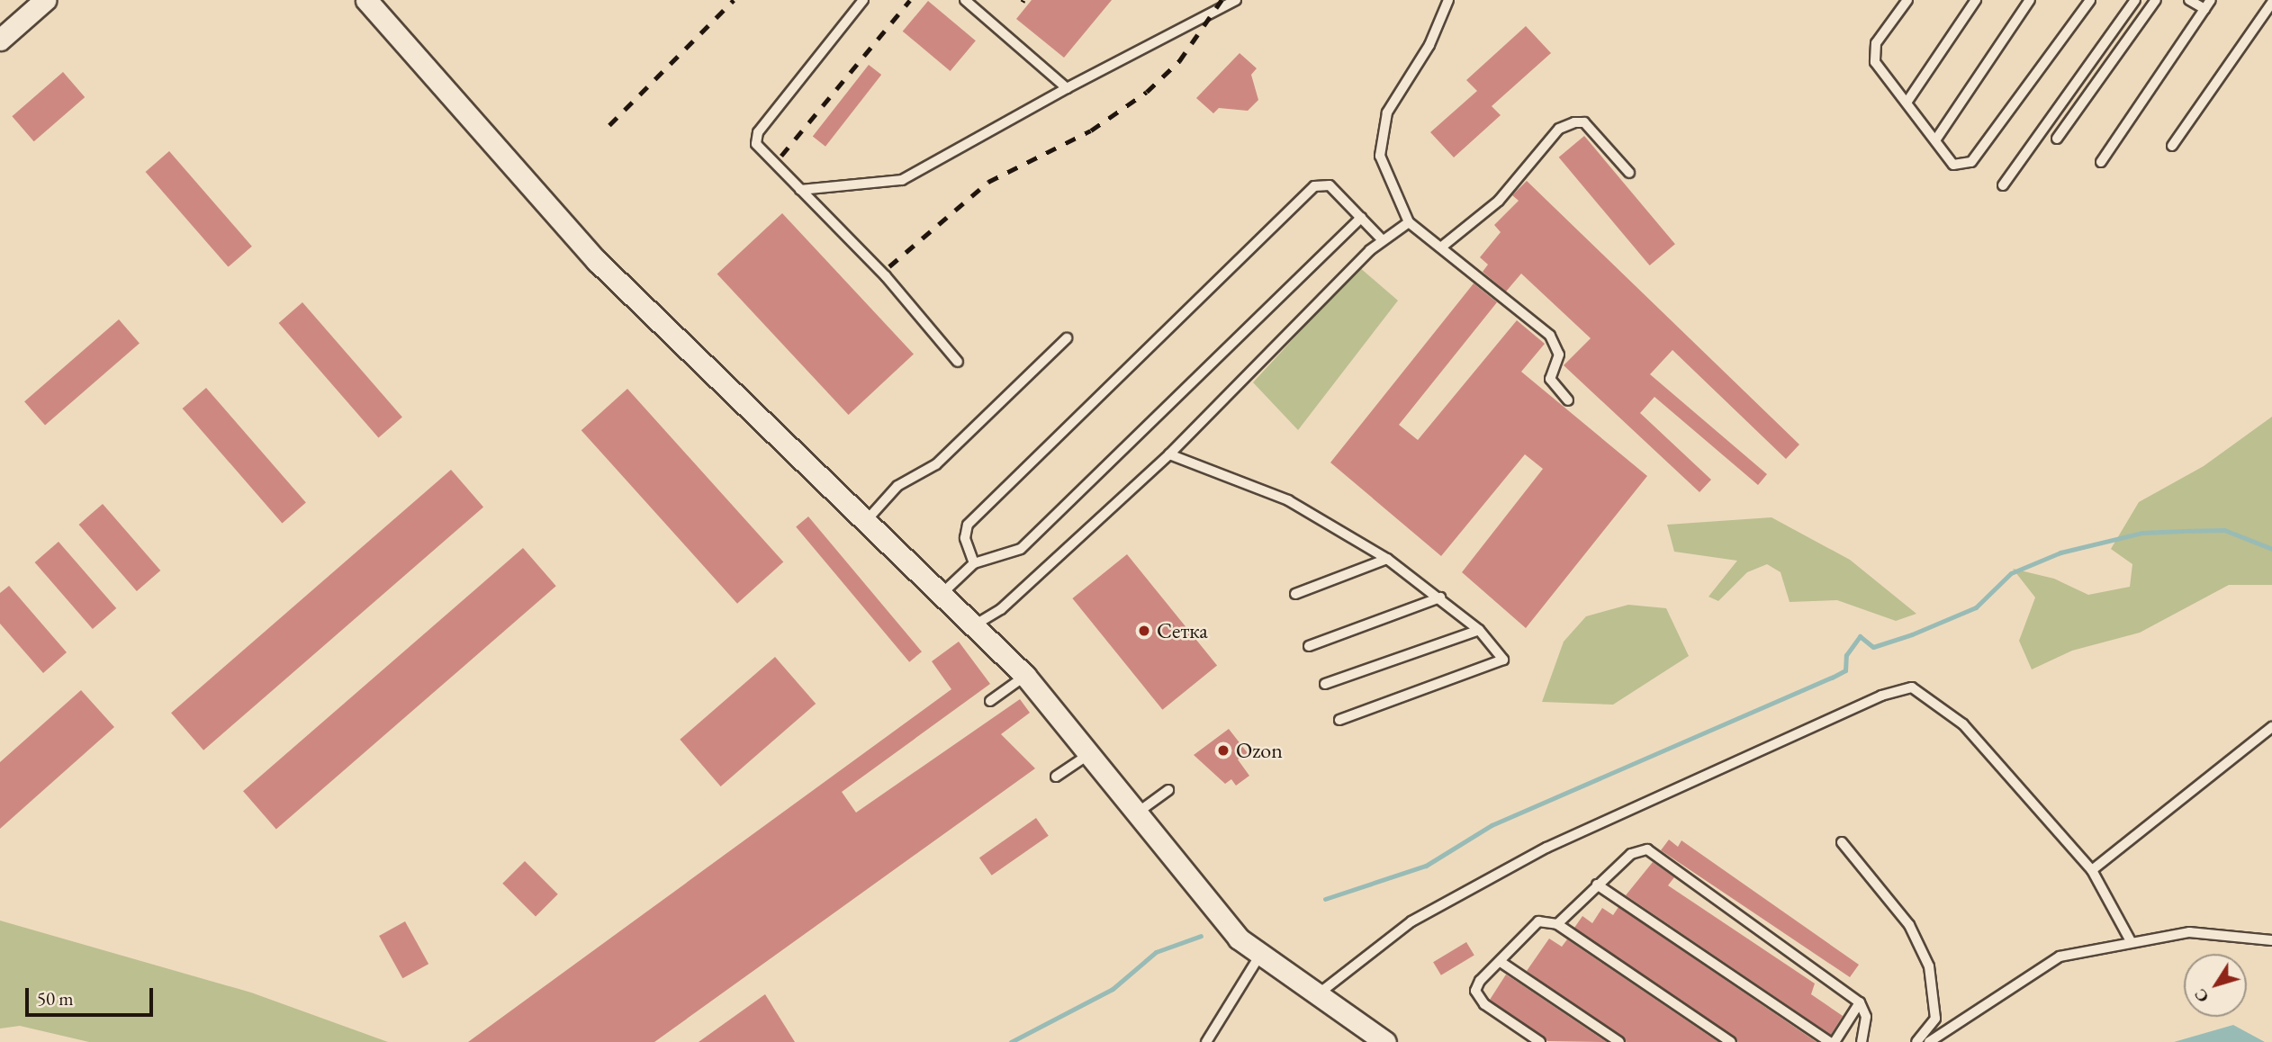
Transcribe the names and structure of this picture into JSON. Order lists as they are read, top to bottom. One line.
{"places":["Сетка","Ozon"],"scale_bar":"50 m","north":"bottom left"}
